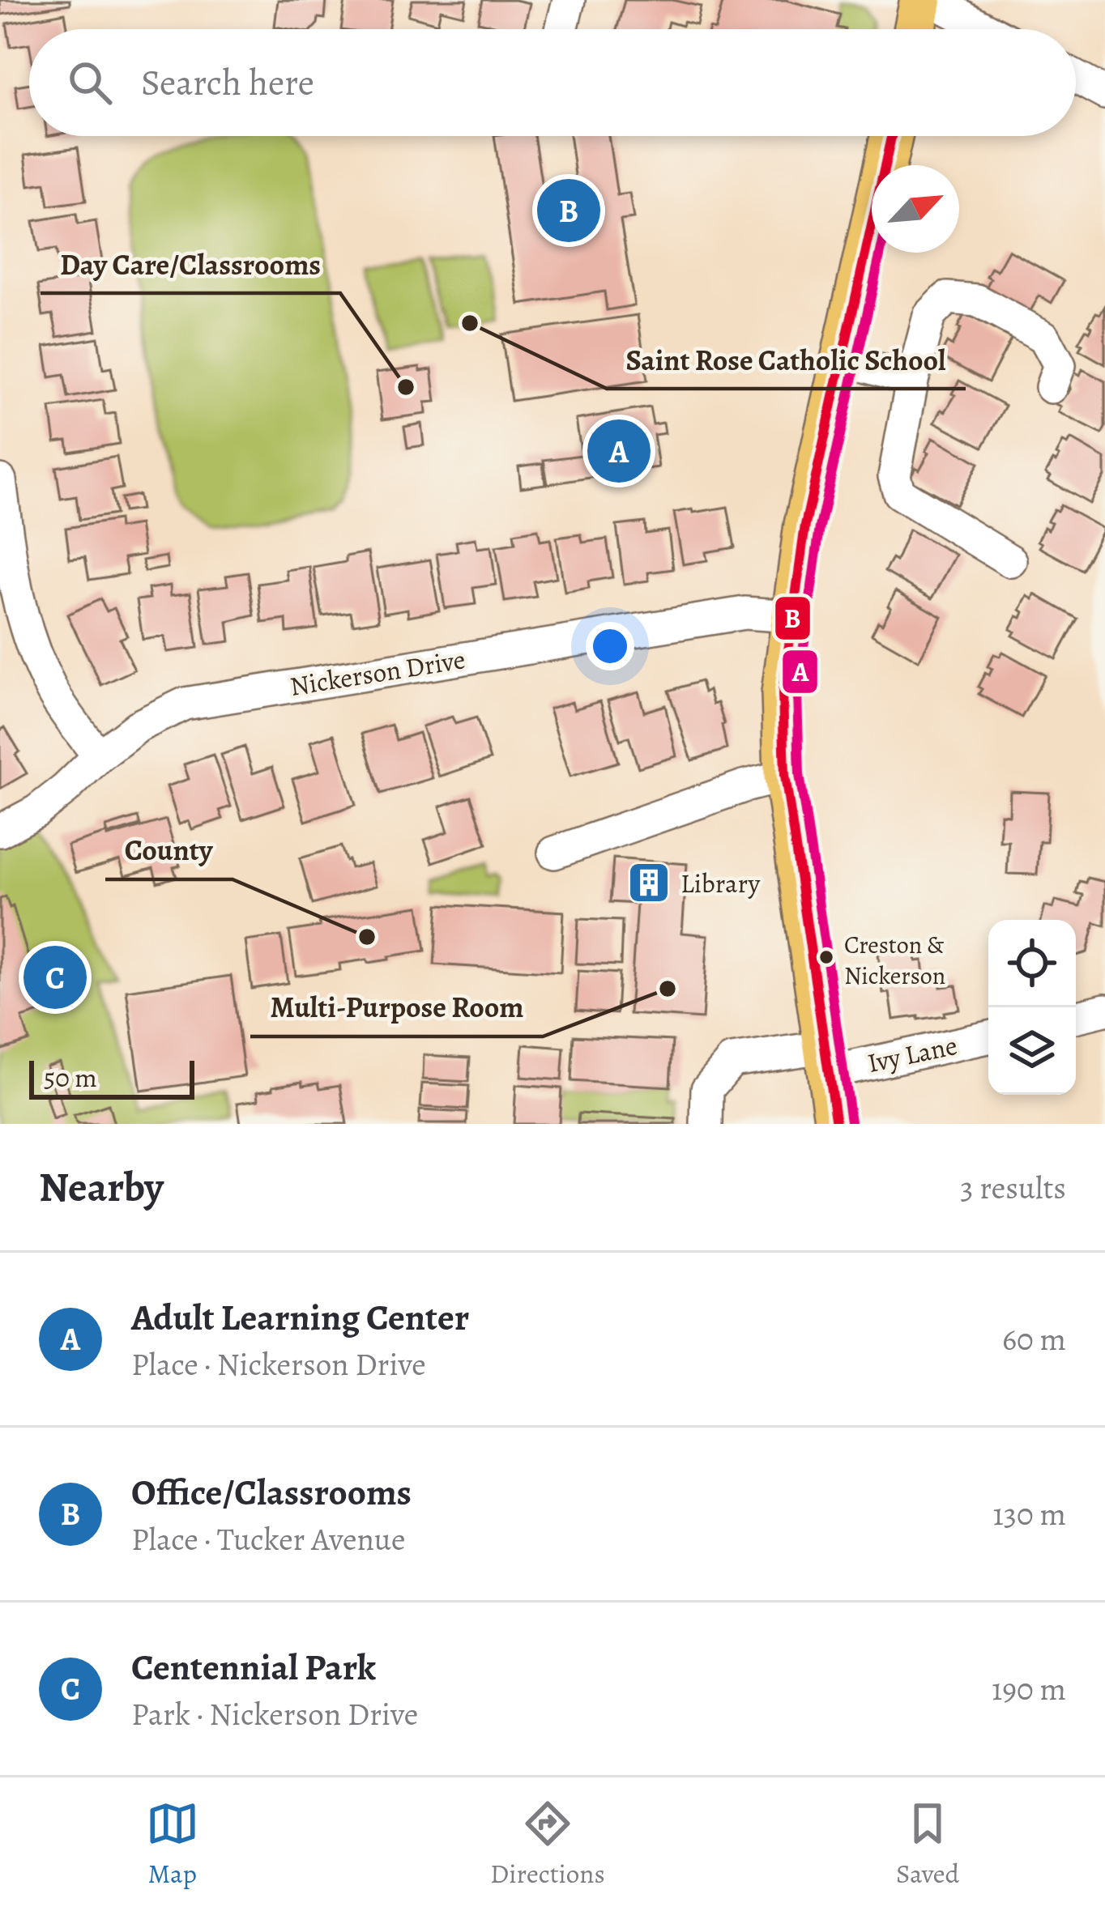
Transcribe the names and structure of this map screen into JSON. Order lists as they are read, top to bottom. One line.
{"streets":{"street":["Nickerson Drive","Ivy Lane"]},"places":{"other":["Saint Rose Catholic School","Day Care/Classrooms","County","Creston & Nickerson","Multi-Purpose Room"],"building":["Library"]},"lines":["transit line B","transit line A"],"scale_bar":"50 m","north":"top right","page":{"search":"Search here","pins":["B","A","C"],"scale":"50 m","heading":["Nearby","3 results"],"list":[{"mark":"A","name":"Adult Learning Center","note":"Place · Nickerson Drive","value":"60 m"},{"mark":"B","name":"Office/Classrooms","note":"Place · Tucker Avenue","value":"130 m"},{"mark":"C","name":"Centennial Park","note":"Park · Nickerson Drive","value":"190 m"}],"nav":["Map","Directions","Saved"]}}
